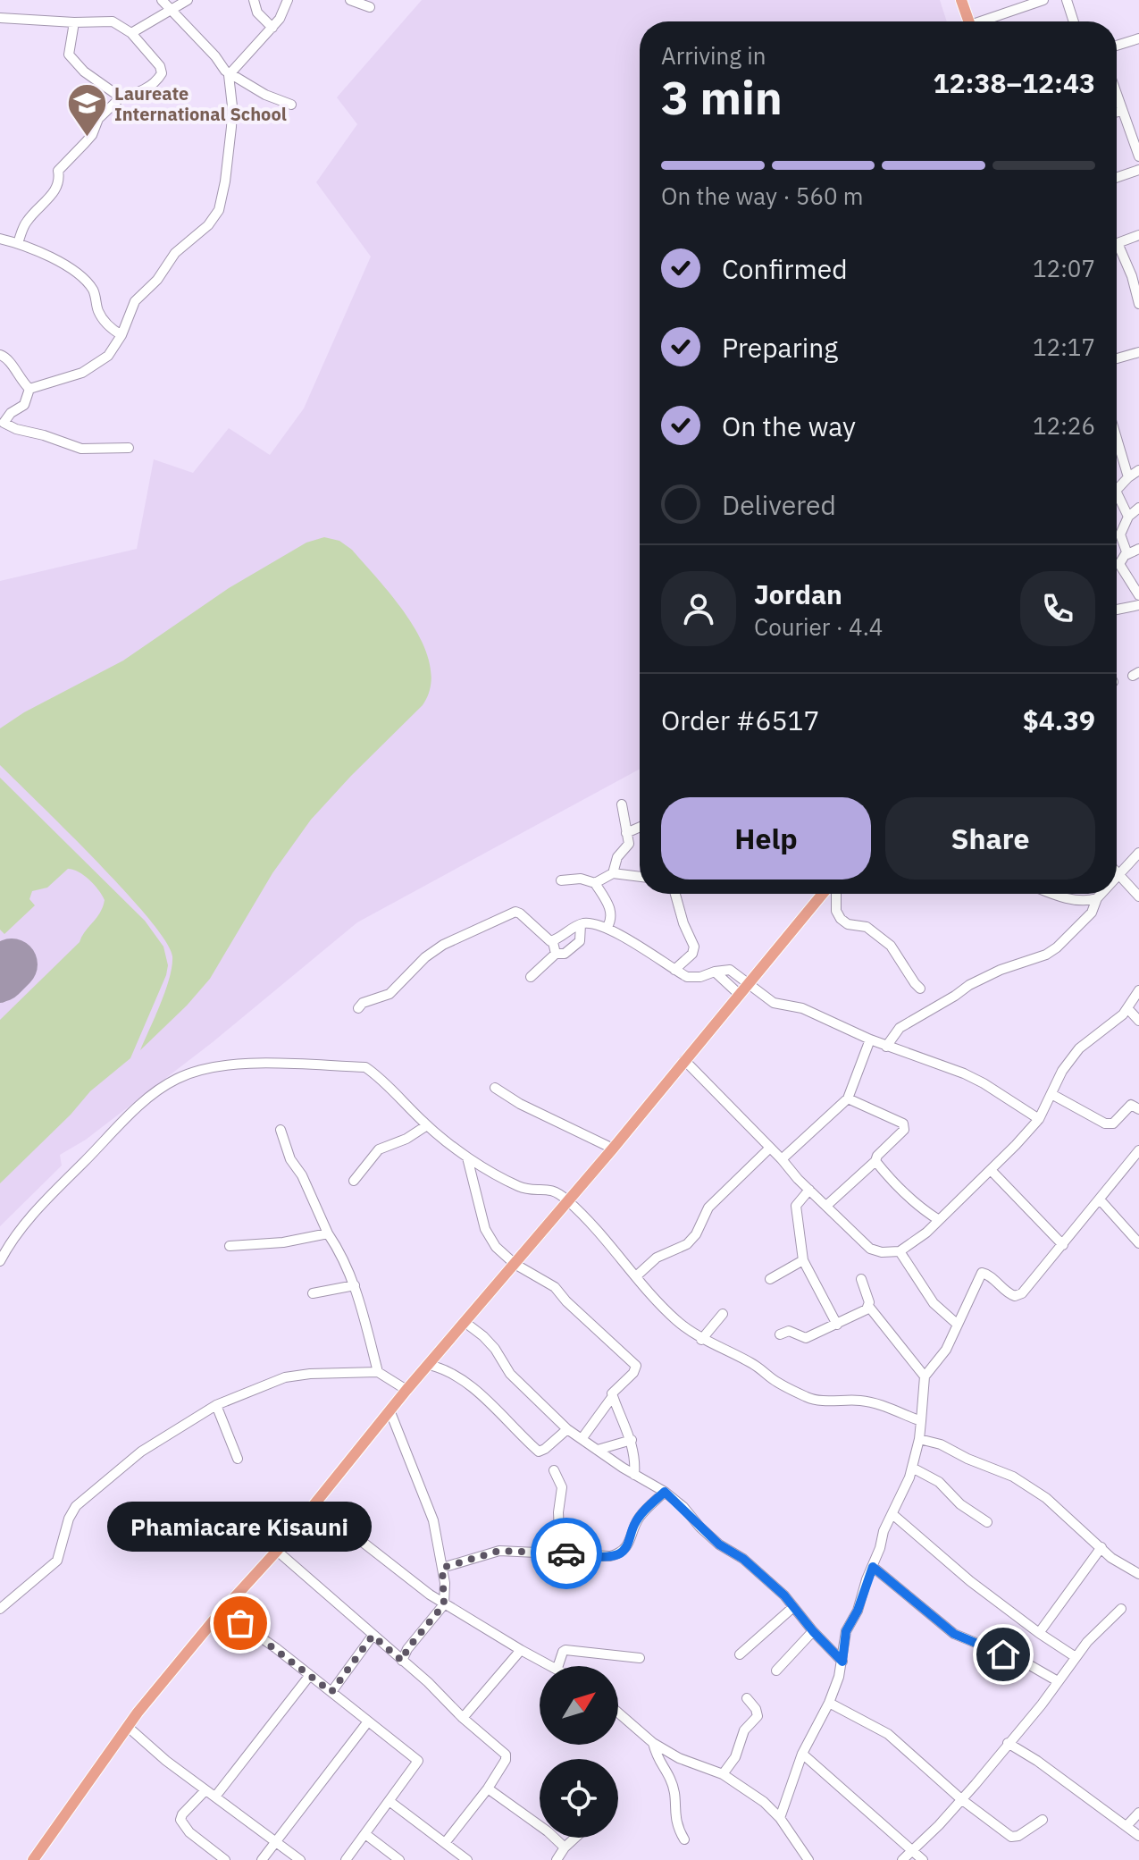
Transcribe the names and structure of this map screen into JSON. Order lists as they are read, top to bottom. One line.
{"places":{"school or university":["Laureate International School"],"other":["Phamiacare Kisauni"]},"north":"top right","page":{"heading":["3 min","Arriving in","12:38–12:43"],"panel":["Jordan","Courier · 4.4","Order #6517","$4.39"],"bar":"On the way · 560 m","list":[["Confirmed","12:07"],["Preparing","12:17"],["On the way","12:26"],"Delivered"],"buttons":["Help","Share"],"bubble":"Phamiacare Kisauni"}}
